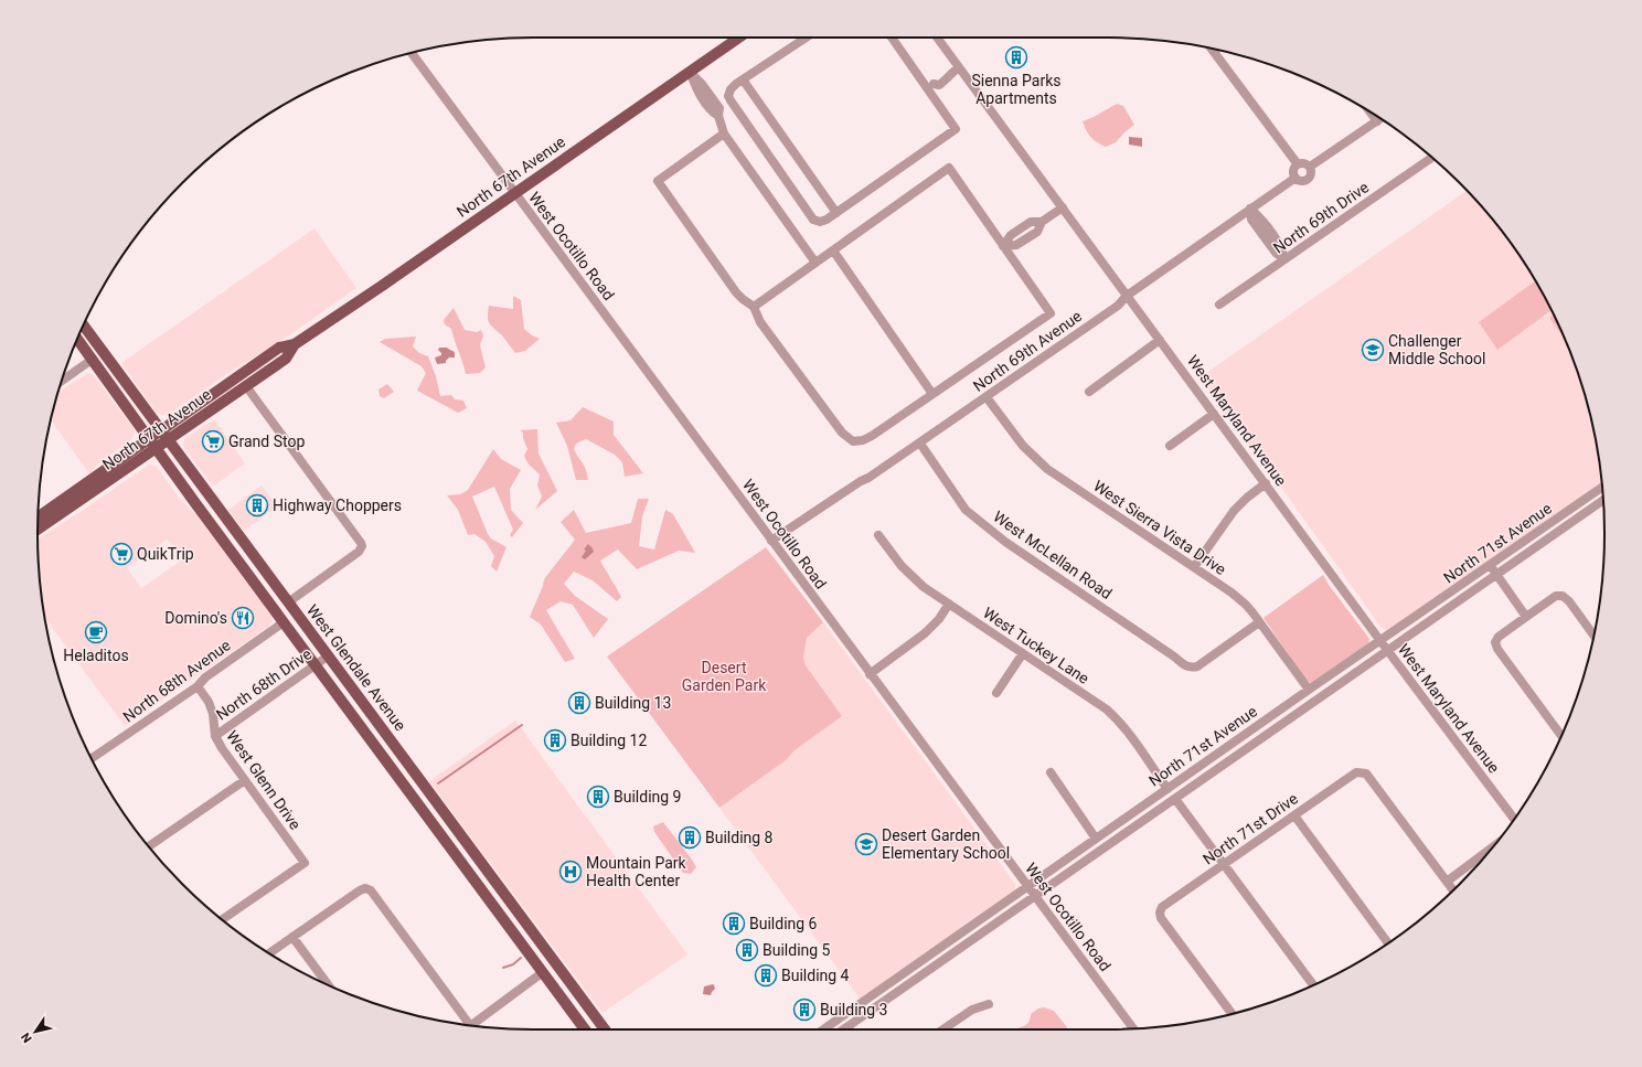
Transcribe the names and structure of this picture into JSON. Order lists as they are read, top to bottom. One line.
{"streets":{"main road":["North 67th Avenue","West Glendale Avenue"],"street":["North 69th Drive","West Ocotillo Road","North 69th Avenue","West Maryland Avenue","West Sierra Vista Drive","North 71st Avenue","West McLellan Road","West Tuckey Lane","North 68th Avenue","North 68th Drive","West Glenn Drive","North 71st Drive"]},"crossings":[["North 67th Avenue","West Ocotillo Road"],["North 67th Avenue","West Glendale Avenue"],["West Ocotillo Road","North 69th Avenue"],["West Ocotillo Road","North 71st Avenue"],["North 69th Avenue","West Maryland Avenue"],["North 69th Avenue","West Sierra Vista Drive"],["North 69th Avenue","West McLellan Road"],["West Maryland Avenue","North 71st Avenue"],["West Sierra Vista Drive","North 71st Avenue"],["West Sierra Vista Drive","West McLellan Road"],["North 71st Avenue","West Tuckey Lane"],["West Glendale Avenue","North 68th Avenue"],["West Glendale Avenue","North 68th Drive"],["North 68th Avenue","West Glenn Drive"],["North 68th Drive","West Glenn Drive"]],"parks":["Desert Garden Park"],"places":{"building":["Sienna Parks Apartments","Highway Choppers","Building 13","Building 12","Building 9","Building 8","Building 6","Building 5","Building 4","Building 3"],"school or university":["Challenger Middle School","Desert Garden Elementary School"],"supermarket":["Grand Stop","QuikTrip"],"restaurant":["Domino's"],"cafe":["Heladitos"],"hospital":["Mountain Park Health Center"]},"north":"bottom left"}
